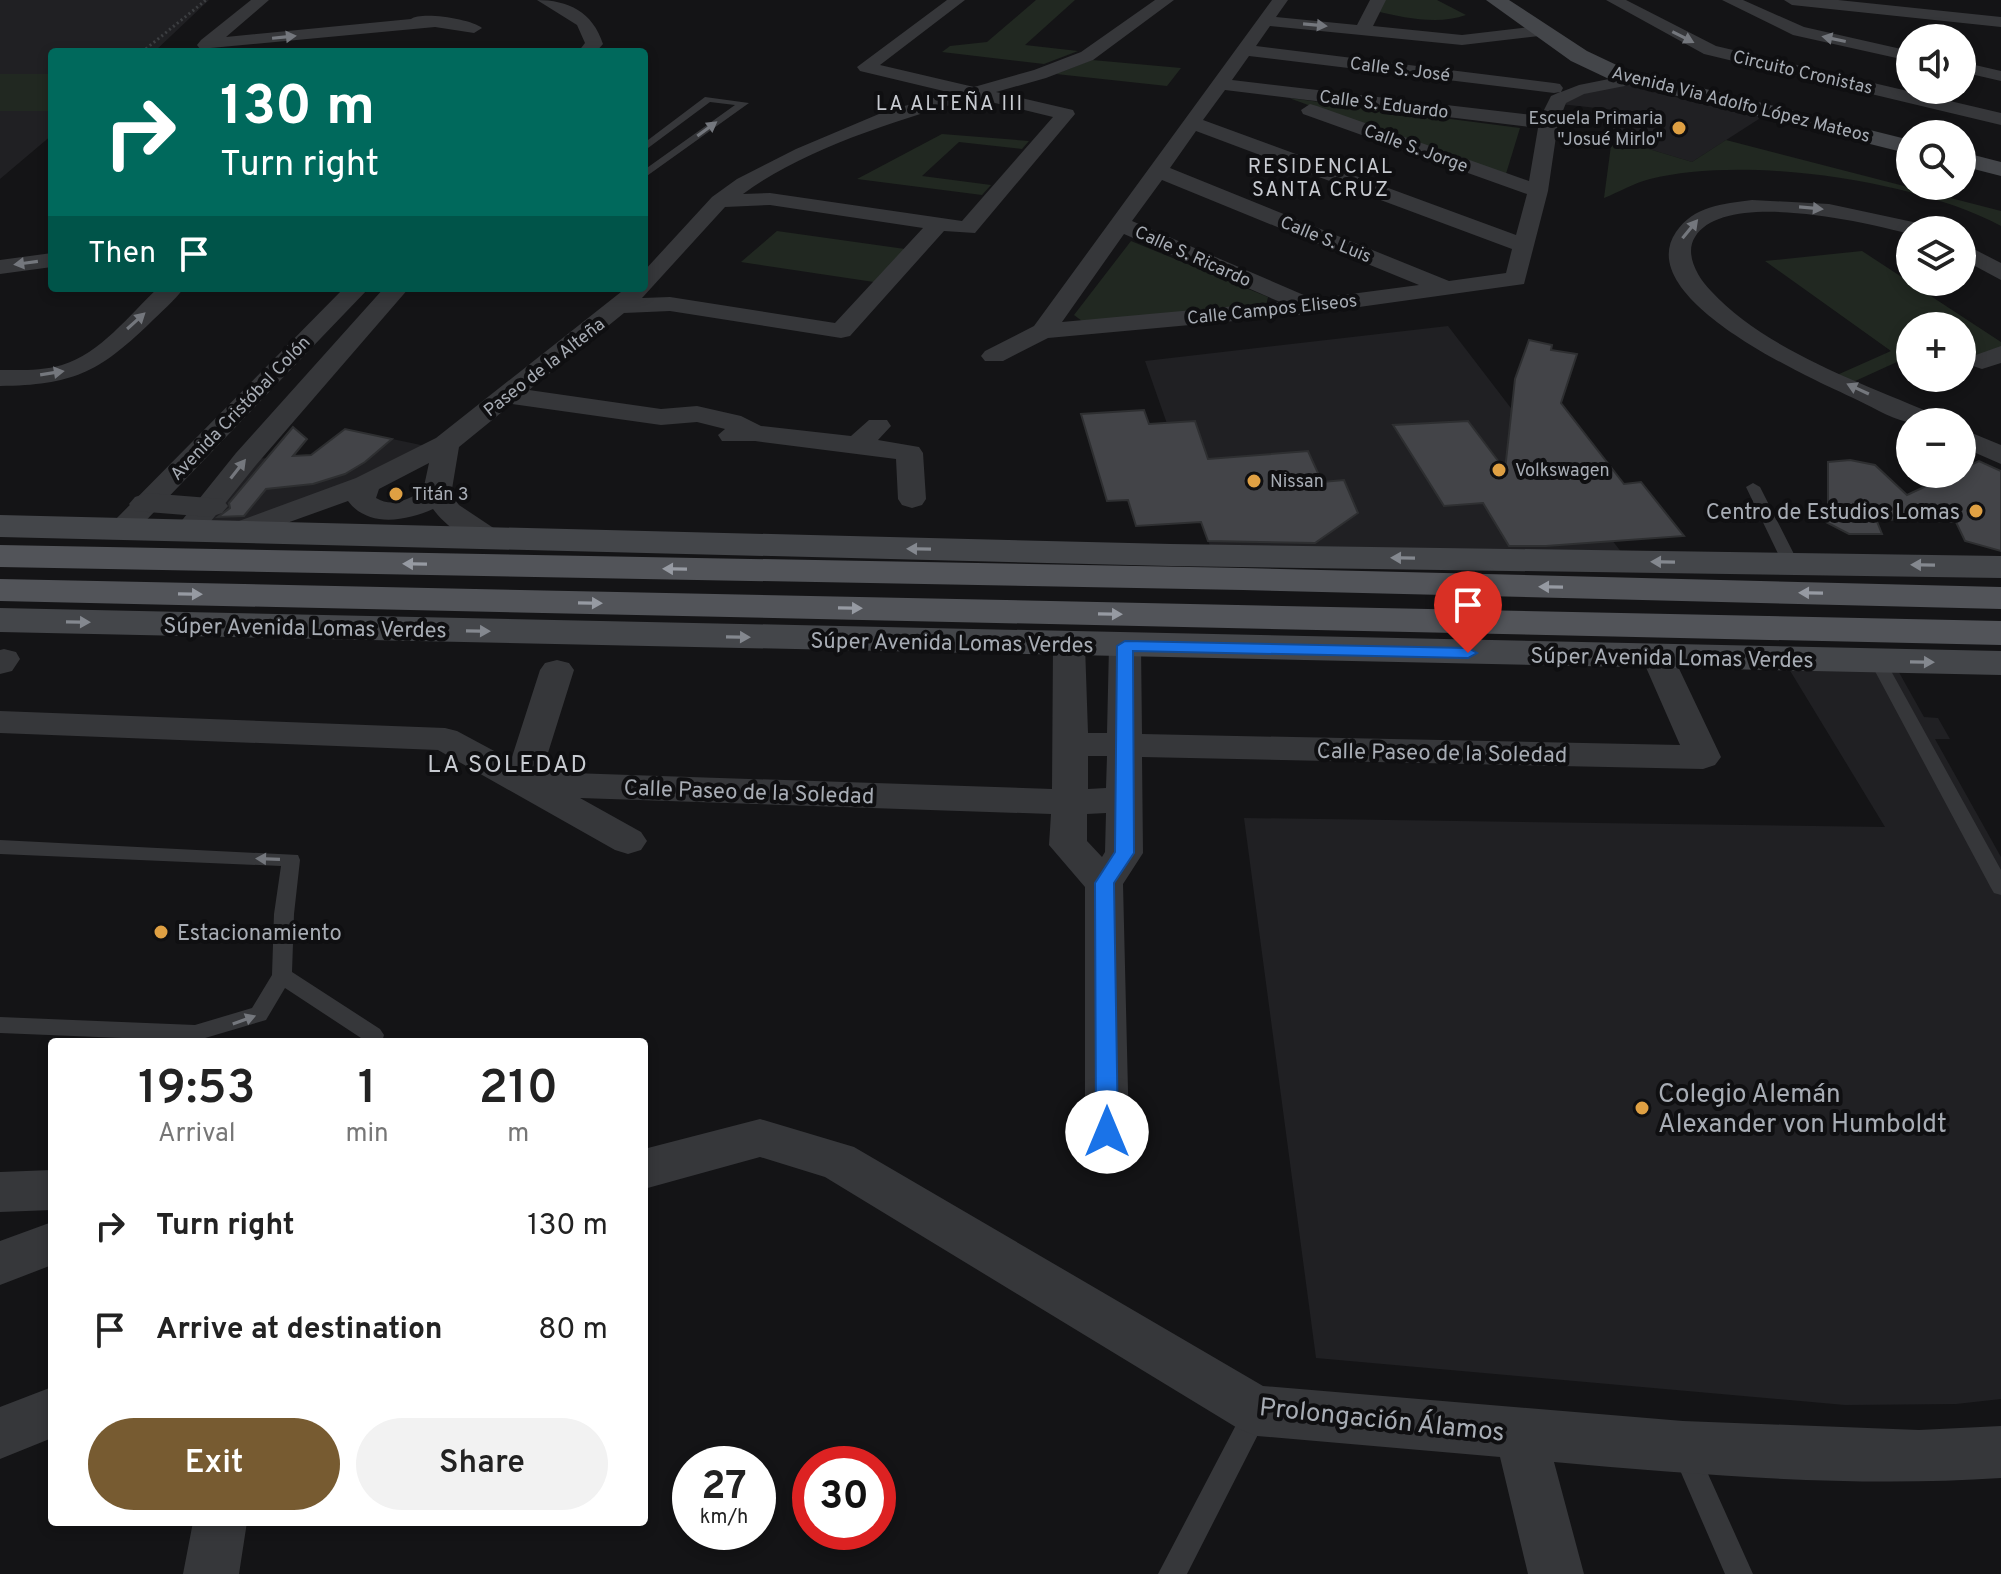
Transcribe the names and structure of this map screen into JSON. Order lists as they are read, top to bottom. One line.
{"streets":{"main road":["Avenida Via Adolfo López Mateos","Súper Avenida Lomas Verdes"],"street":["Calle S. José","Circuito Cronistas","Calle S. Eduardo","Calle S. Jorge","Calle S. Luis","Calle S. Ricardo","Calle Campos Eliseos","Paseo de la Alteña","Avenida Cristóbal Colón","Calle Paseo de la Soledad","Prolongación Álamos"]},"crossings":[["Calle S. José","Calle Campos Eliseos"],["Calle S. Eduardo","Calle S. Jorge"],["Calle S. Eduardo","Calle Campos Eliseos"],["Avenida Via Adolfo López Mateos","Calle Campos Eliseos"],["Calle S. Jorge","Calle Campos Eliseos"],["Calle S. Luis","Calle Campos Eliseos"],["Calle S. Ricardo","Calle Campos Eliseos"],["Súper Avenida Lomas Verdes","Calle Paseo de la Soledad"]],"districts":["LA ALTEÑA III","RESIDENCIAL SANTA CRUZ","LA SOLEDAD"],"places":["Escuela Primaria \"Josué Mirlo\"","Volkswagen","Nissan","Titán 3","Centro de Estudios Lomas","Estacionamiento","Colegio Alemán Alexander von Humboldt"],"page":{"map_buttons":["+","−"],"turn":["130 m","Turn right"],"then":"Then","eta":["19:53","Arrival","1","min","210","m"],"list":[{"name":"Turn right","value":"130 m"},{"name":"Arrive at destination","value":"80 m"}],"buttons":["Exit","Share"],"speed":"27 km/h","limit":"30"}}
